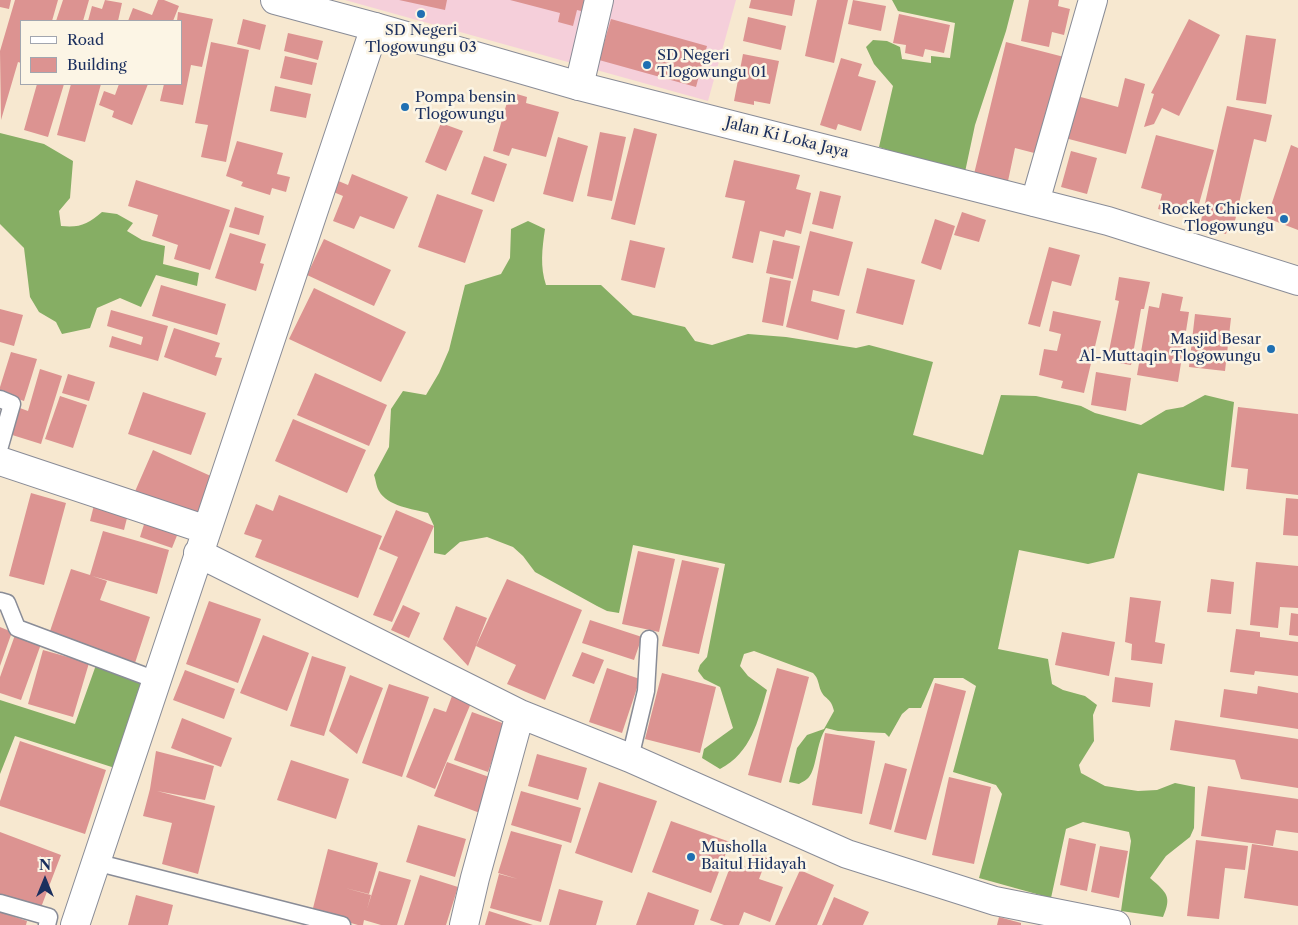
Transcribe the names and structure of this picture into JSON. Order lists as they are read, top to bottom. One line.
{"streets":{"street":["Jalan Ki Loka Jaya"]},"places":["SD Negeri Tlogowungu 03","SD Negeri Tlogowungu 01","Pompa bensin Tlogowungu","Rocket Chicken Tlogowungu","Masjid Besar Al-Muttaqin Tlogowungu","Musholla Baitul Hidayah"],"legend":["Road","Building"],"north":"top"}
